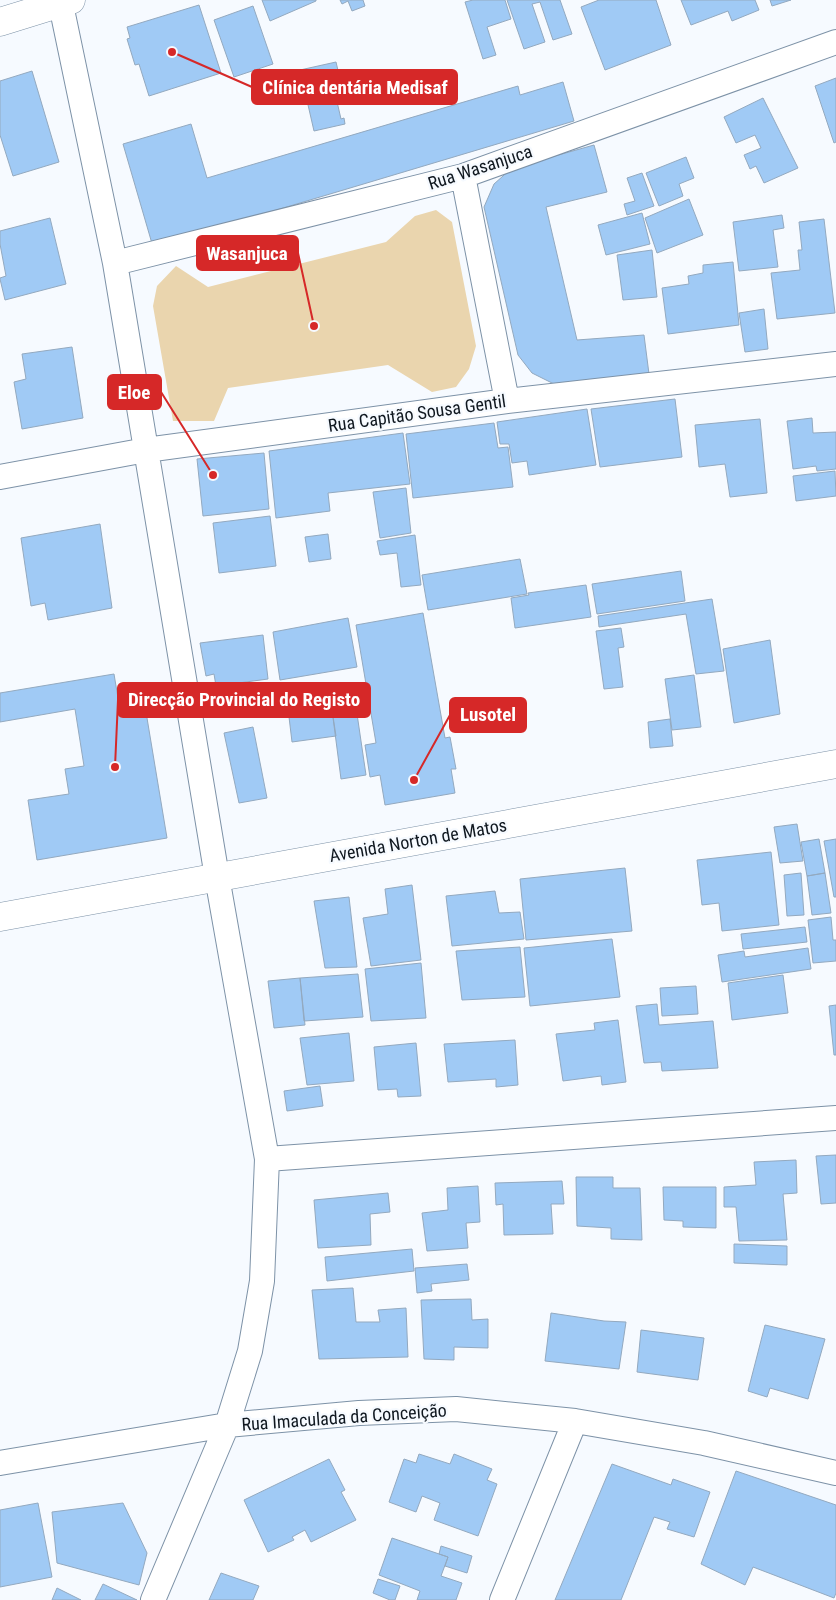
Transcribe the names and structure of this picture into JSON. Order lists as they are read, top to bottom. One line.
{"streets":{"main road":["Avenida Norton de Matos"],"street":["Rua Wasanjuca","Rua Capitão Sousa Gentil","Rua Imaculada da Conceição"]},"places":["Clínica dentária Medisaf","Wasanjuca","Eloe","Direcção Provincial do Registo","Lusotel"]}
